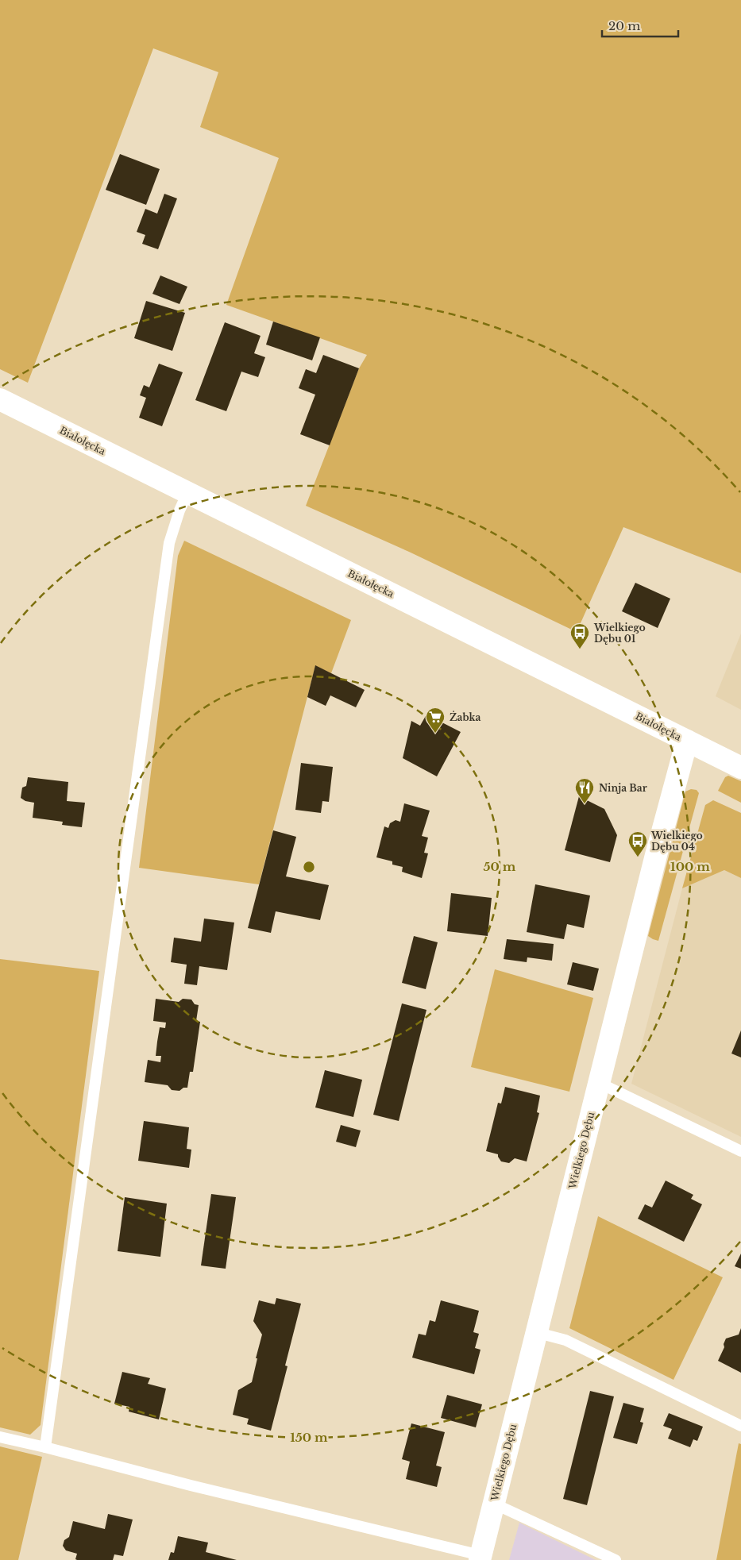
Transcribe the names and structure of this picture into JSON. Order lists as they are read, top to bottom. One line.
{"streets":{"street":["Białołęcka","Wielkiego Dębu"]},"crossings":[["Białołęcka","Wielkiego Dębu"]],"places":{"bus stop":["Wielkiego Dębu 01","Wielkiego Dębu 04"],"supermarket":["Żabka"],"restaurant":["Ninja Bar"]},"scale_bar":"20 m","rings":["50 m","100 m","150 m"]}
